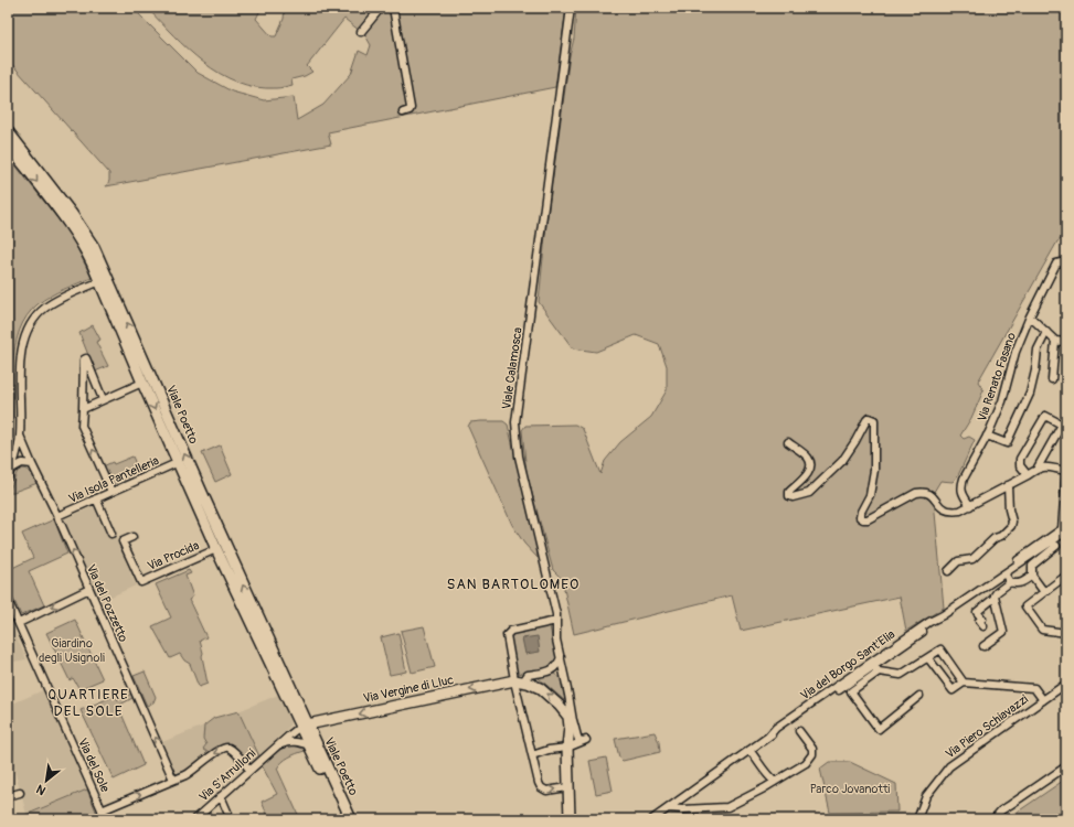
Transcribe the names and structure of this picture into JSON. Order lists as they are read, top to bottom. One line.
{"streets":{"main road":["Viale Poetto","Via Vergine di Lluc"],"street":["Viale Calamosca","Via Renato Fasano","Via Isola Pantelleria","Via Procida","Via del Pozzetto","Via del Borgo Sant'Elia","Via Piero Schiavazzi","Via del Sole","Via S'Arrulloni"]},"crossings":[["Viale Poetto","Via Isola Pantelleria"],["Viale Poetto","Via Procida"],["Viale Poetto","Via Vergine di Lluc"],["Viale Poetto","Via S'Arrulloni"],["Via Isola Pantelleria","Via del Pozzetto"],["Via Vergine di Lluc","Via S'Arrulloni"]],"one_way":["Via del Pozzetto","Via Vergine di Lluc"],"districts":["SAN BARTOLOMEO","QUARTIERE DEL SOLE"],"parks":["Giardino degli Usignoli","Parco Jovanotti"],"north":"bottom left"}
